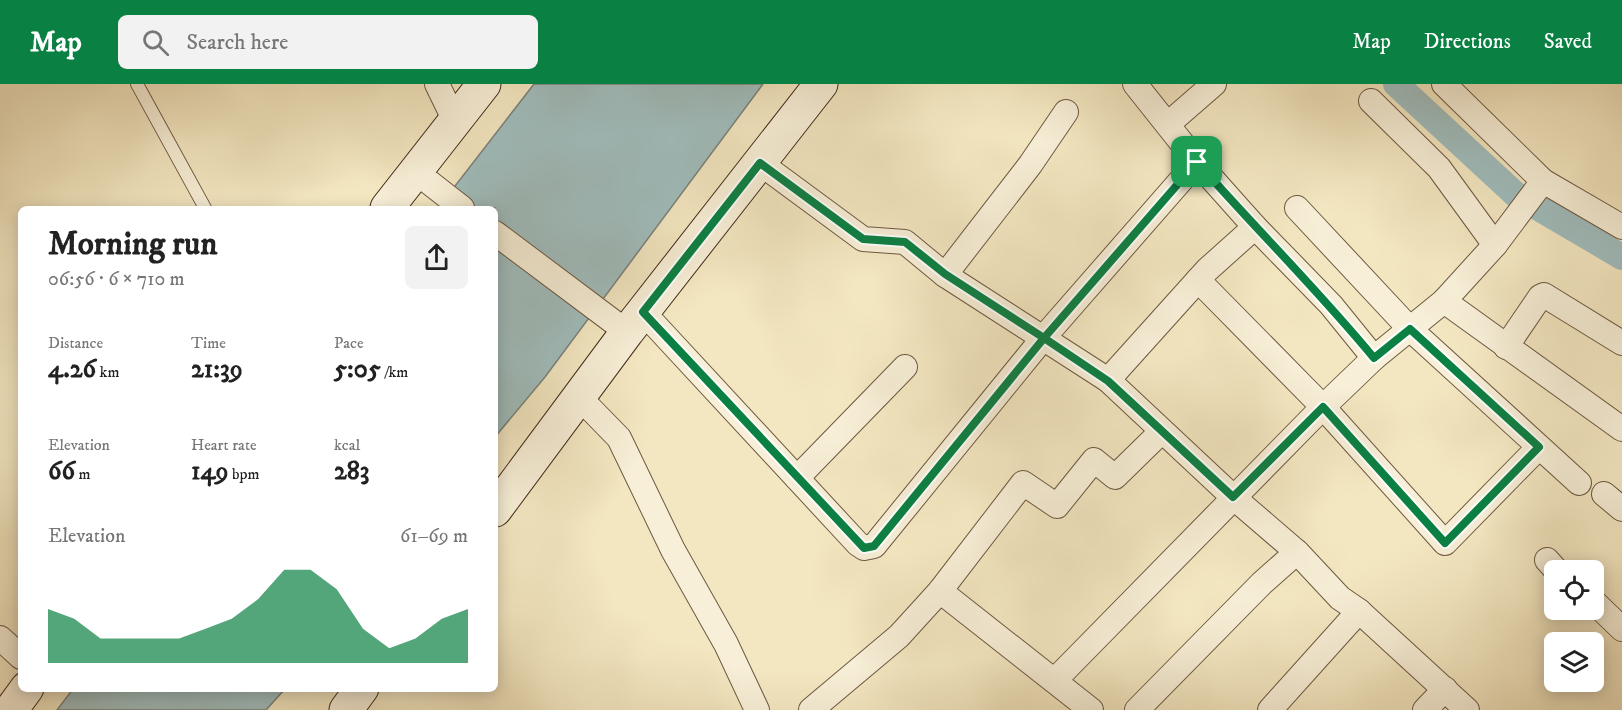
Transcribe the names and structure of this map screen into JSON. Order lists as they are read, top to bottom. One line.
{"page":{"header":"Map","search":"Search here","nav":["Map","Directions","Saved"],"heading":["Morning run","06:56 · 6 × 710 m"],"stats":[["Distance","4.26 km"],["Time","21:39"],["Pace","5:05 /km"],["Elevation","66 m"],["Heart rate","149 bpm"],["kcal","283"]],"chart":["Elevation","61–69 m"]}}
